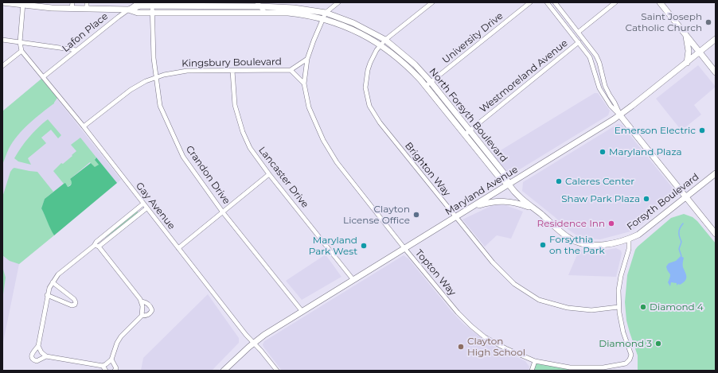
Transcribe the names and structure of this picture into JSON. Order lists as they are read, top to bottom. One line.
{"streets":{"street":["Lafon Place","University Drive","Kingsbury Boulevard","Westmoreland Avenue","North Forsyth Boulevard","Brighton Way","Crandon Drive","Lancaster Drive","Maryland Avenue","Forsyth Boulevard","Gay Avenue","Topton Way"]},"crossings":[["Lafon Place","North Forsyth Boulevard"],["Lafon Place","Gay Avenue"],["University Drive","North Forsyth Boulevard"],["Kingsbury Boulevard","Crandon Drive"],["Kingsbury Boulevard","Lancaster Drive"],["Kingsbury Boulevard","Gay Avenue"],["Kingsbury Boulevard","Topton Way"],["Westmoreland Avenue","North Forsyth Boulevard"],["North Forsyth Boulevard","Brighton Way"],["North Forsyth Boulevard","Crandon Drive"],["North Forsyth Boulevard","Maryland Avenue"],["North Forsyth Boulevard","Forsyth Boulevard"],["Brighton Way","Maryland Avenue"],["Brighton Way","Topton Way"],["Crandon Drive","Maryland Avenue"],["Lancaster Drive","Maryland Avenue"],["Maryland Avenue","Forsyth Boulevard"],["Maryland Avenue","Gay Avenue"],["Maryland Avenue","Topton Way"]],"places":["Saint Joseph Catholic Church","Emerson Electric","Maryland Plaza","Caleres Center","Shaw Park Plaza","Clayton License Office","Residence Inn","Forsythia on the Park","Maryland Park West","Diamond 4","Diamond 3","Clayton High School"]}
